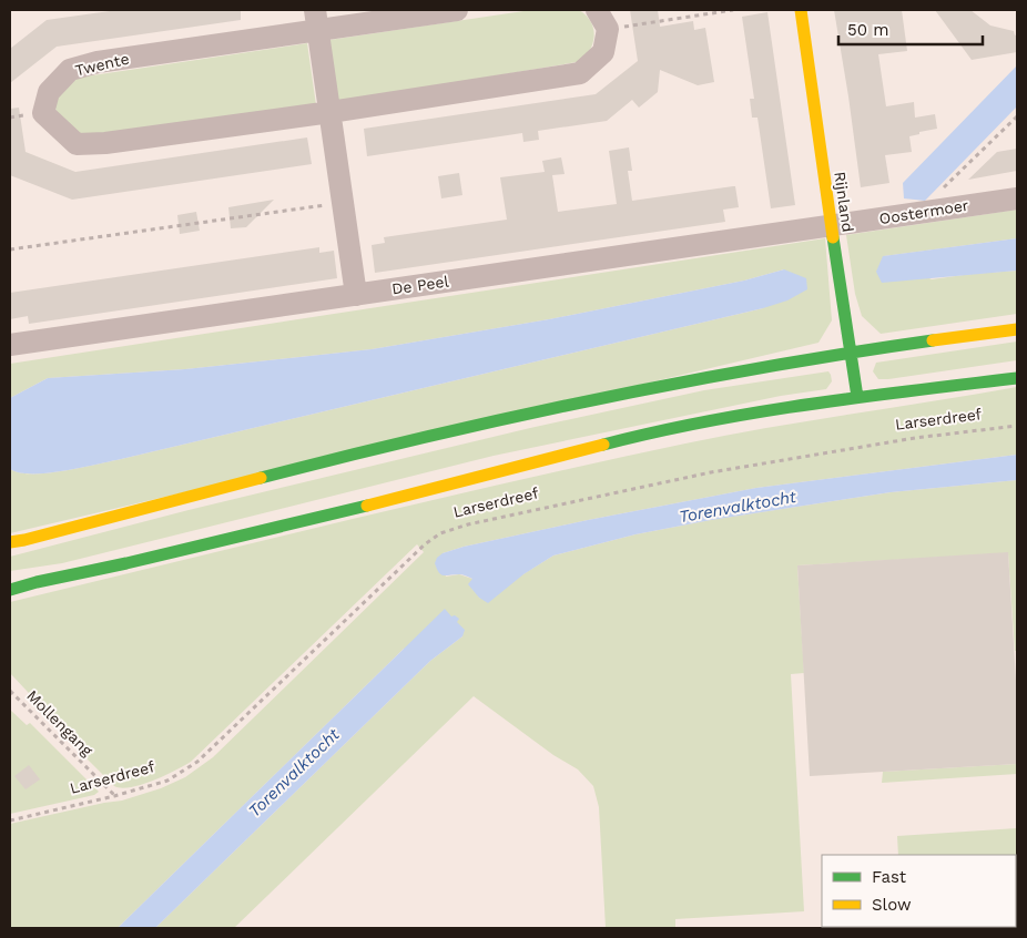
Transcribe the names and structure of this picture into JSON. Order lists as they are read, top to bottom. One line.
{"streets":{"main road":["Rijnland","Larserdreef"],"street":["Twente","Oostermoer","De Peel"],"path":["Mollengang"]},"crossings":[["Rijnland","Oostermoer"],["Rijnland","De Peel"],["Rijnland","Larserdreef"],["Oostermoer","De Peel"],["Larserdreef","Mollengang"]],"water":["Torenvalktocht"],"legend":["Fast","Slow"],"scale_bar":"50 m"}
